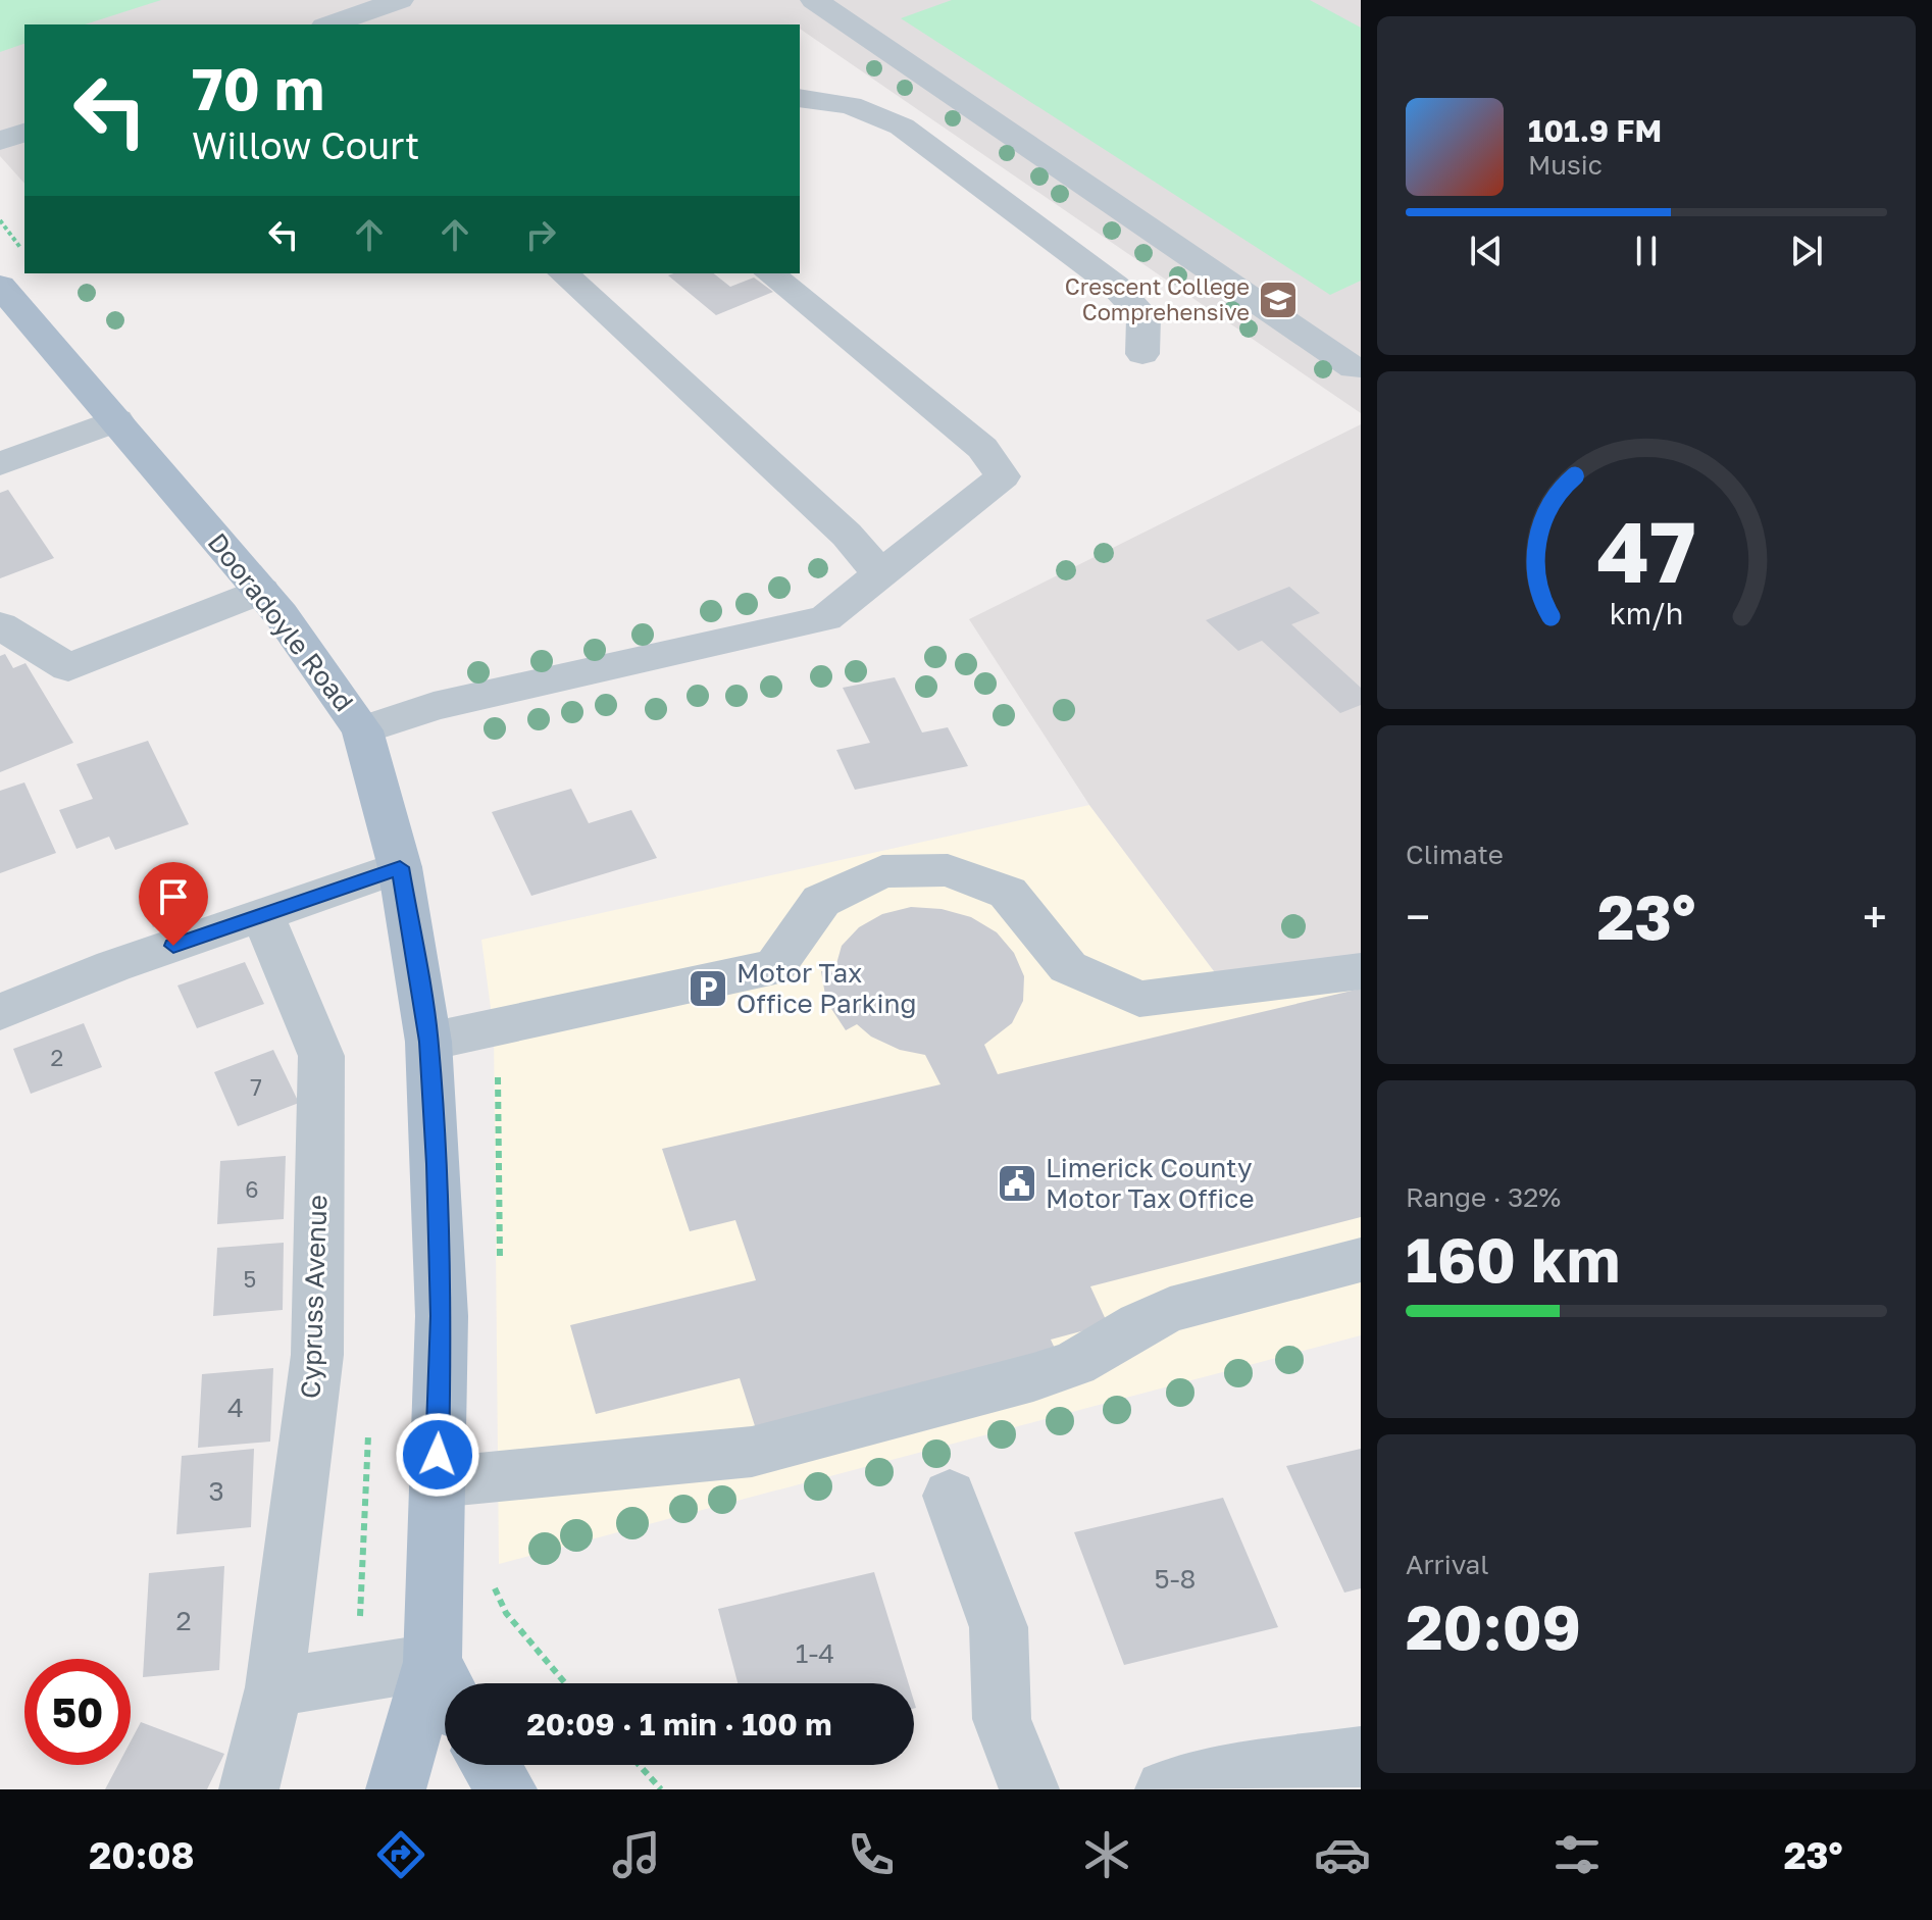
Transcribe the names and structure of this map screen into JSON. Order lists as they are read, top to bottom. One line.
{"streets":{"main road":["Dooradoyle Road"],"street":["Cypruss Avenue"]},"places":{"school or university":["Crescent College Comprehensive"],"parking":["Motor Tax Office Parking"],"public building":["Limerick County Motor Tax Office"]},"house_numbers":["2","7","6","5","4","3","5-8","2","1-4"],"page":{"turn":["70 m","Willow Court"],"song":["101.9 FM","Music"],"tile":["Climate",["Range · 32%","160 km"],["Arrival","20:09"]],"heat":["−","23°","+"],"limit":"50","trip":"20:09 · 1 min · 100 m","tabs":["20:08","23°"],"gauge":["47","km/h"]}}
